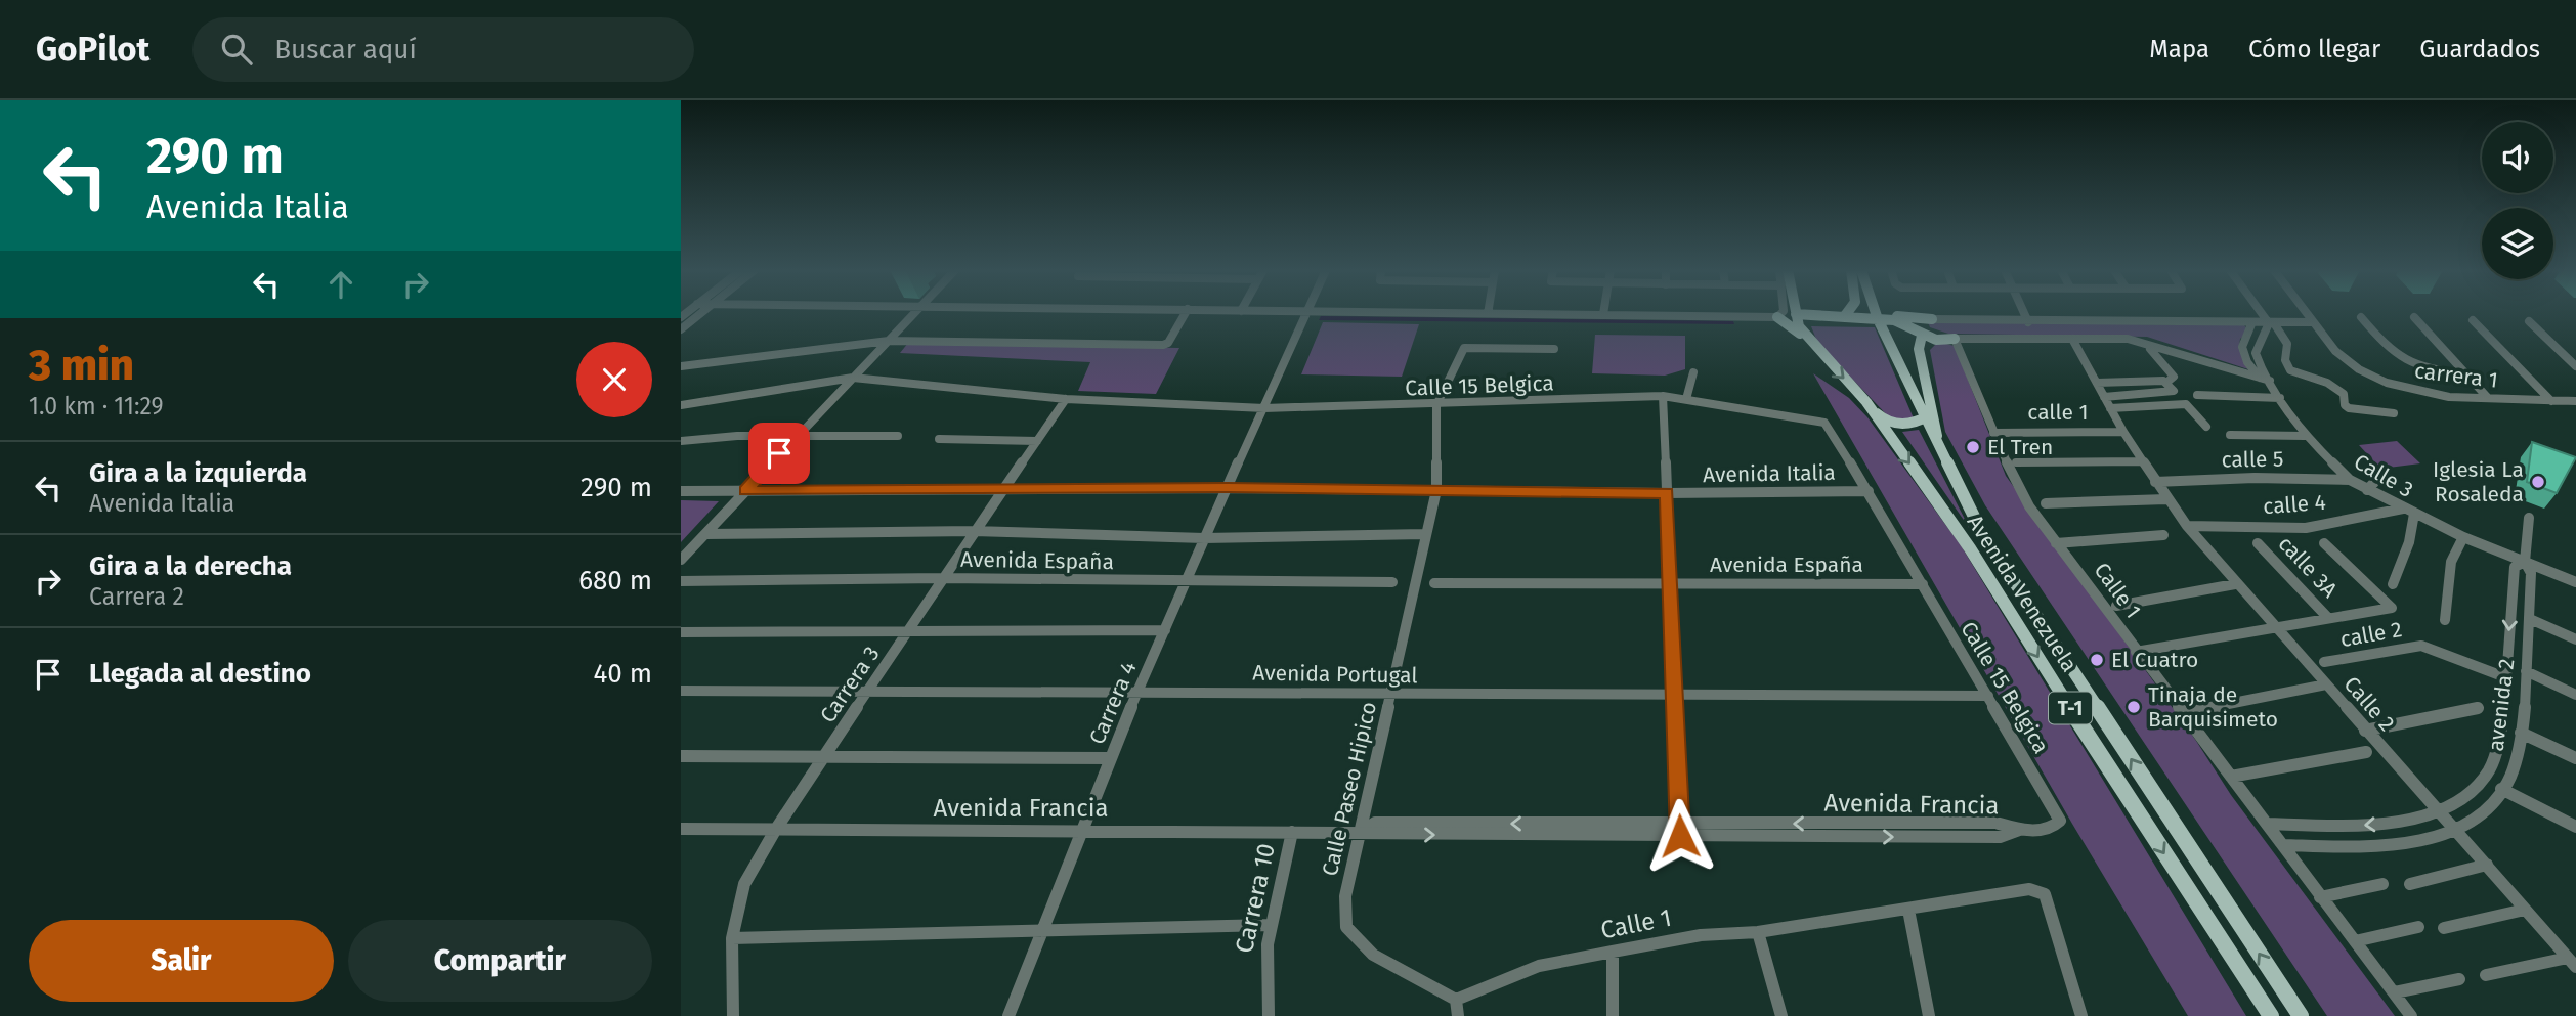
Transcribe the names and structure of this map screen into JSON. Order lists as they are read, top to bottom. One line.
{"streets":{"main road":["Avenida Venezuela","T-1"],"street":["carrera 1","Calle 15 Belgica","calle 1","calle 5","Avenida Italia","Calle 3","calle 4","Avenida España","calle 3A","Calle 1","calle 2","Avenida Portugal","Carrera 3","Carrera 4","Calle 2","avenida 2","Calle Paseo Hipico","Avenida Francia","Carrera 10"]},"crossings":[["Calle 15 Belgica","Avenida Italia"],["Calle 15 Belgica","Avenida España"],["Calle 15 Belgica","Avenida Portugal"],["Calle 15 Belgica","Carrera 3"],["Calle 15 Belgica","Carrera 4"],["Calle 15 Belgica","Calle Paseo Hipico"],["Calle 15 Belgica","Avenida Francia"],["calle 1","Calle 1"],["calle 1","Calle 2"],["calle 5","Calle 3"],["calle 5","Calle 2"],["Avenida Italia","Carrera 3"],["Avenida Italia","Carrera 4"],["Avenida Italia","Calle Paseo Hipico"],["Calle 3","calle 4"],["Calle 3","avenida 2"],["calle 4","Calle 2"],["Avenida España","Carrera 3"],["Avenida España","Carrera 4"],["Calle 1","Calle 2"],["Calle 1","avenida 2"],["Calle 1","Calle Paseo Hipico"],["Avenida Portugal","Carrera 3"],["Avenida Portugal","Carrera 4"],["Avenida Portugal","Calle Paseo Hipico"],["Carrera 3","Avenida Francia"],["Carrera 4","Avenida Francia"],["Calle 2","avenida 2"],["Calle Paseo Hipico","Avenida Francia"],["Avenida Francia","Carrera 10"]],"places":["El Tren","Iglesia La Rosaleda","El Cuatro","Tinaja de Barquisimeto"],"page":{"header":"GoPilot","search":"Buscar aquí","nav":["Mapa","Cómo llegar","Guardados"],"turn":["290 m","Avenida Italia"],"heading":["3 min","1.0 km · 11:29"],"list":[{"name":"Gira a la izquierda","note":"Avenida Italia","value":"290 m"},{"name":"Gira a la derecha","note":"Carrera 2","value":"680 m"},{"name":"Llegada al destino","value":"40 m"}],"buttons":["Salir","Compartir"]}}
